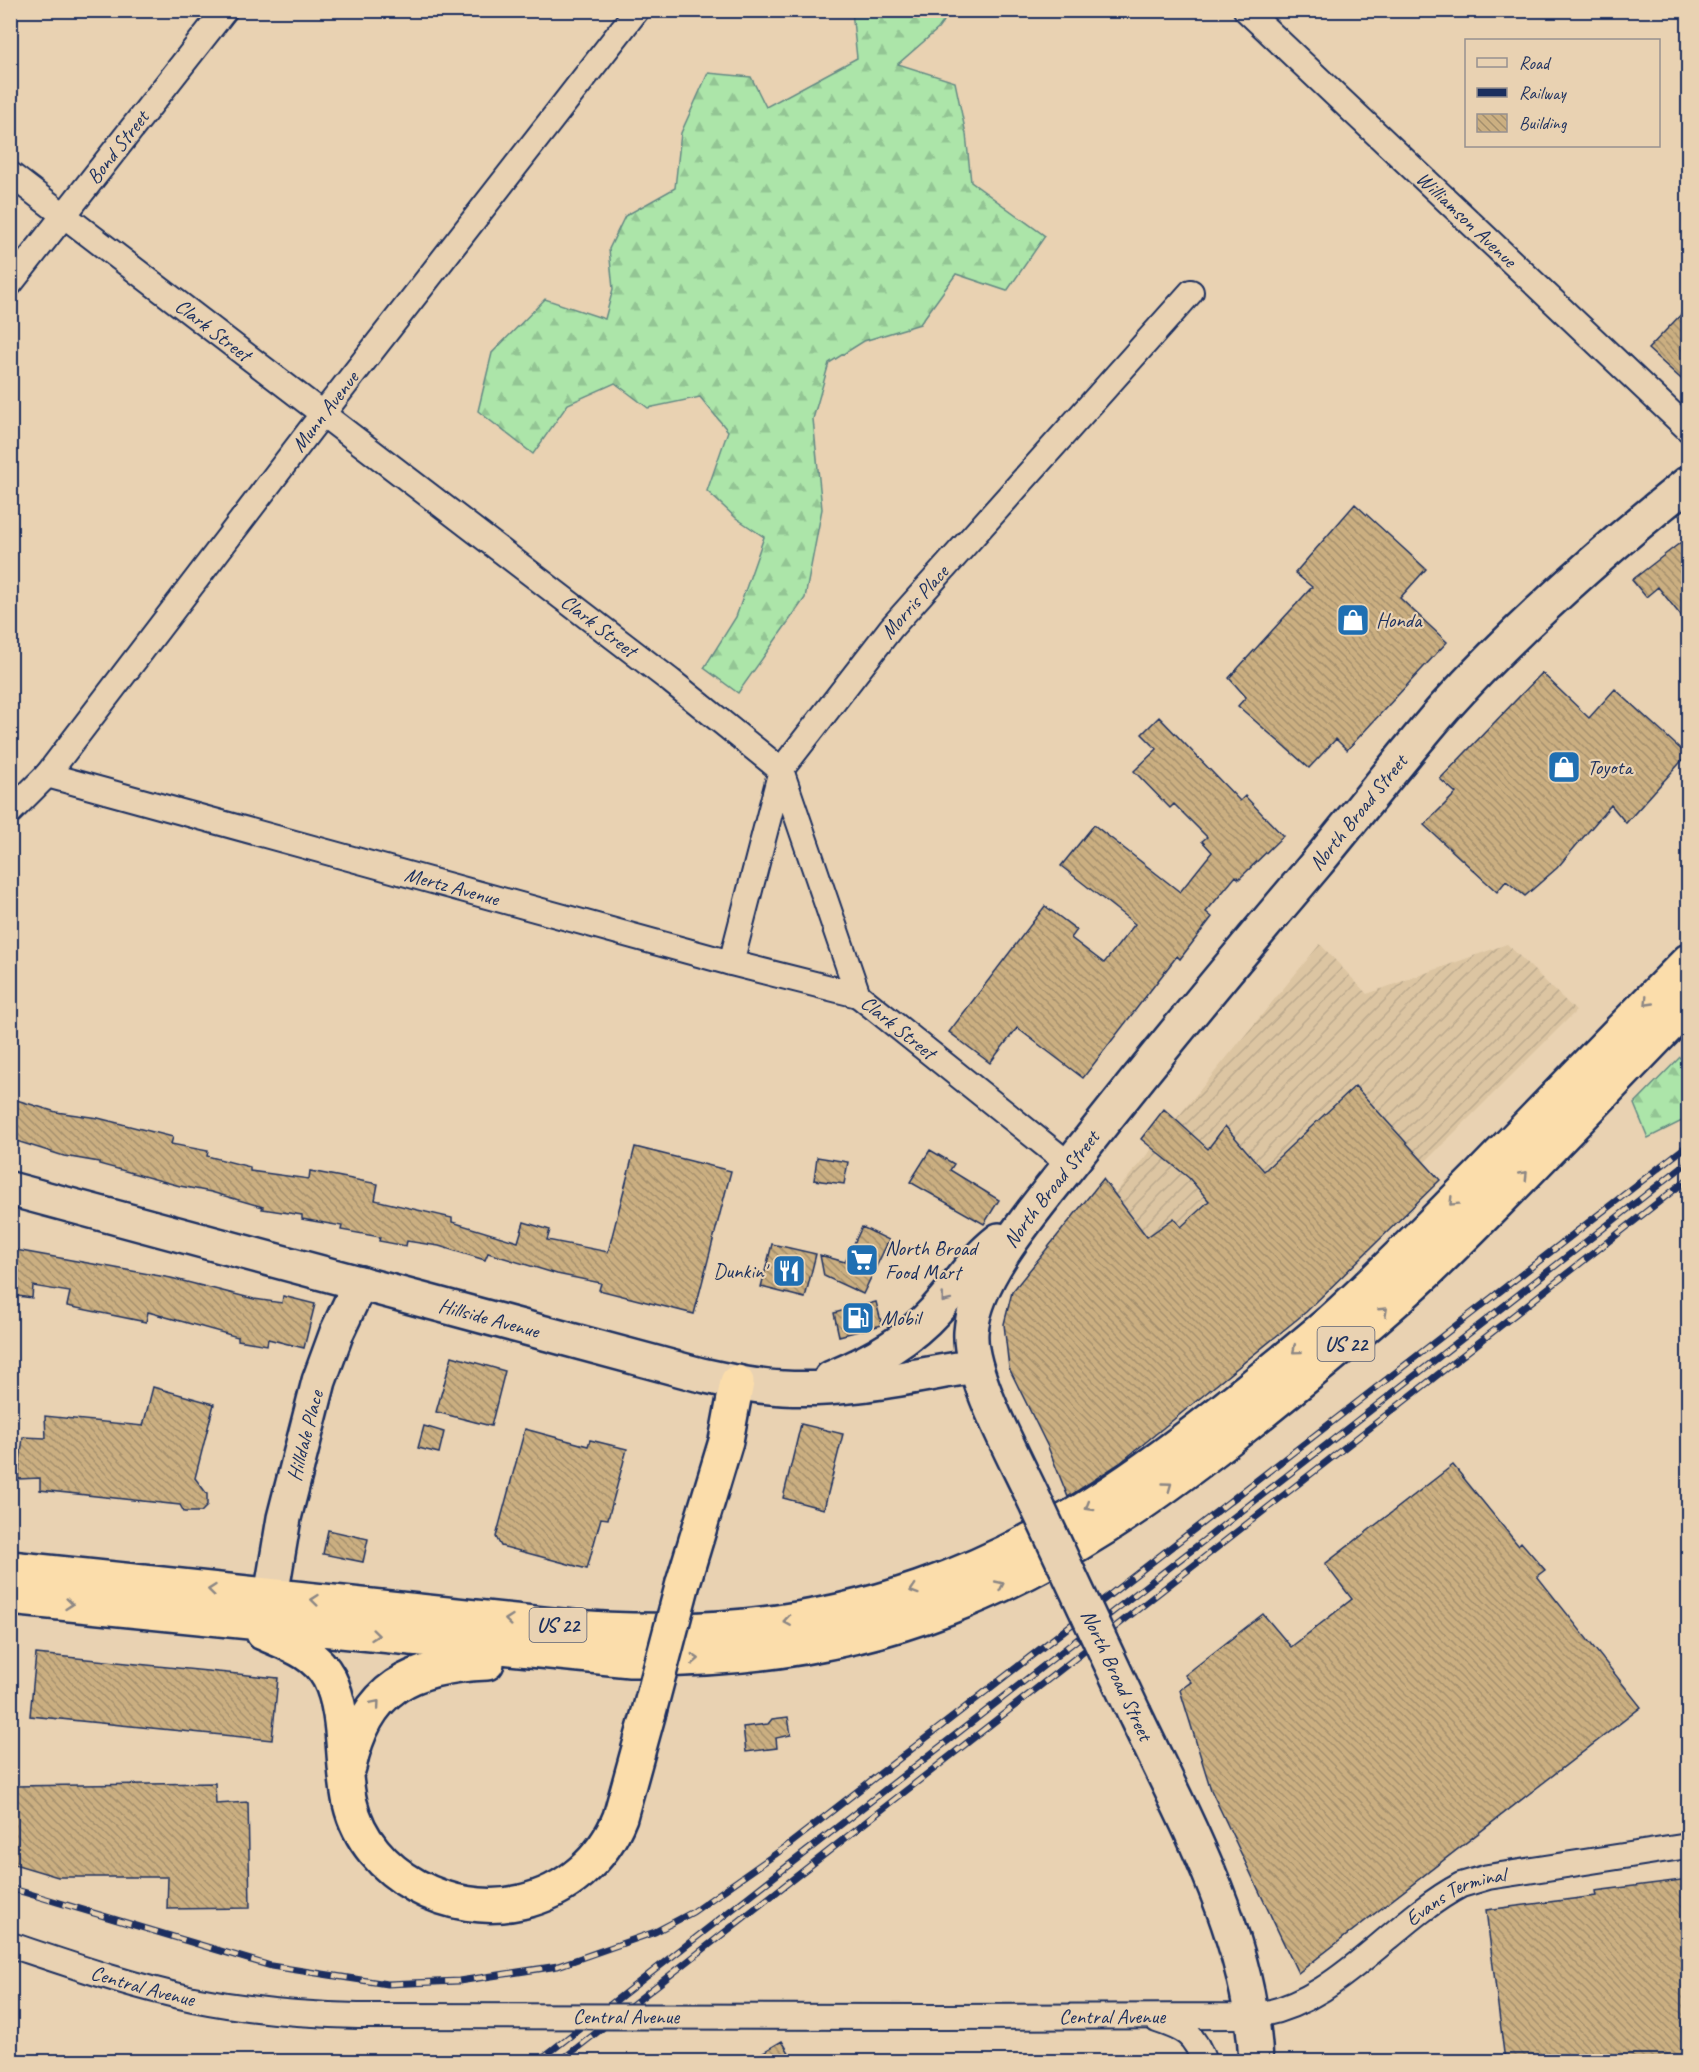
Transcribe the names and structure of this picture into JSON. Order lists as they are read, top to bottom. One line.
{"streets":{"highway":["US 22"],"main road":["North Broad Street","Hillside Avenue","Hilldale Place"],"street":["Bond Street","Williamson Avenue","Clark Street","Munn Avenue","Morris Place","Mertz Avenue","Evans Terminal","Central Avenue"]},"crossings":[["Bond Street","Clark Street"],["Clark Street","Munn Avenue"],["Clark Street","Morris Place"],["Clark Street","North Broad Street"],["Clark Street","Mertz Avenue"],["Munn Avenue","Mertz Avenue"],["Morris Place","Mertz Avenue"],["North Broad Street","Hillside Avenue"],["North Broad Street","Evans Terminal"],["North Broad Street","Central Avenue"],["Hillside Avenue","Hilldale Place"],["US 22","Hilldale Place"],["Evans Terminal","Central Avenue"]],"places":{"shop":["Honda","Toyota"],"supermarket":["North Broad Food Mart"],"restaurant":["Dunkin'"],"fuel station":["Mobil"]},"legend":["Road","Railway","Building"]}
